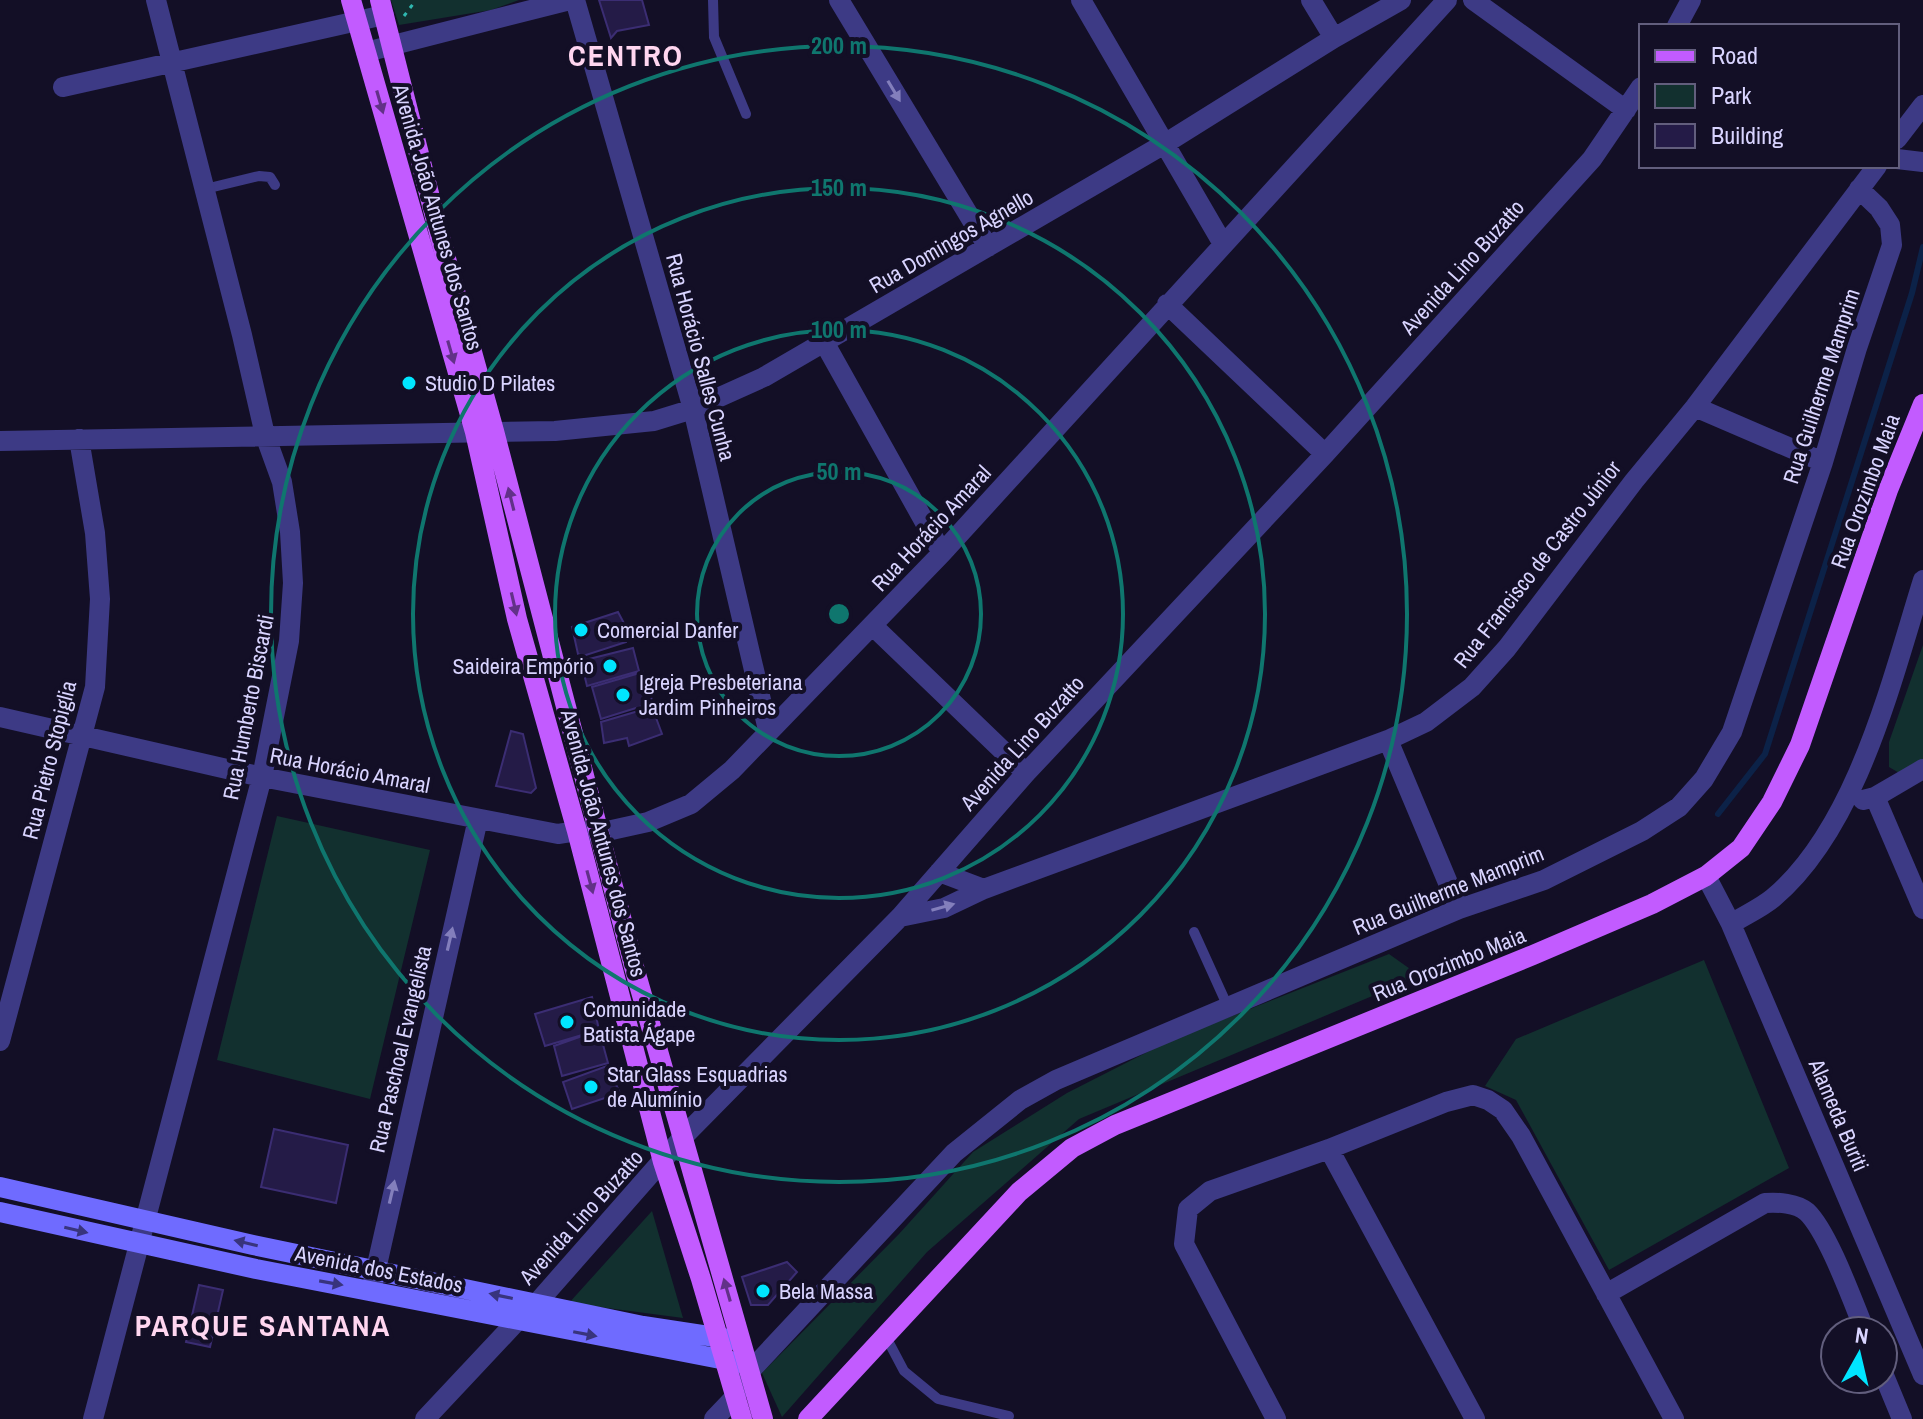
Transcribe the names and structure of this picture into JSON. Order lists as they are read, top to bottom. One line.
{"streets":{"main road":["Avenida João Antunes dos Santos","Rua Orozimbo Maia","Avenida dos Estados"],"street":["Rua Domingos Agnello","Avenida Lino Buzatto","Rua Horácio Salles Cunha","Rua Guilherme Mamprim","Rua Horácio Amaral","Rua Francisco de Castro Júnior","Rua Humberto Biscardi","Rua Pietro Stopiglia","Rua Paschoal Evangelista","Alameda Buriti"]},"crossings":[["Avenida João Antunes dos Santos","Rua Domingos Agnello"],["Avenida João Antunes dos Santos","Avenida Lino Buzatto"],["Avenida João Antunes dos Santos","Rua Guilherme Mamprim"],["Avenida João Antunes dos Santos","Rua Horácio Amaral"],["Avenida João Antunes dos Santos","Avenida dos Estados"],["Rua Domingos Agnello","Rua Horácio Salles Cunha"],["Rua Domingos Agnello","Rua Humberto Biscardi"],["Rua Domingos Agnello","Rua Pietro Stopiglia"],["Avenida Lino Buzatto","Rua Francisco de Castro Júnior"],["Avenida Lino Buzatto","Avenida dos Estados"],["Rua Horácio Salles Cunha","Rua Horácio Amaral"],["Rua Guilherme Mamprim","Rua Francisco de Castro Júnior"],["Rua Guilherme Mamprim","Avenida dos Estados"],["Rua Orozimbo Maia","Alameda Buriti"],["Rua Horácio Amaral","Rua Humberto Biscardi"],["Rua Horácio Amaral","Rua Pietro Stopiglia"],["Rua Horácio Amaral","Rua Paschoal Evangelista"],["Rua Humberto Biscardi","Avenida dos Estados"],["Rua Paschoal Evangelista","Avenida dos Estados"]],"one_way":["Rua Paschoal Evangelista"],"districts":["CENTRO","PARQUE SANTANA"],"places":["Studio D Pilates","Comercial Danfer","Saideira Empório","Igreja Presbeteriana Jardim Pinheiros","Comunidade Batista Ágape","Star Glass Esquadrias de Alumínio","Bela Massa"],"legend":["Road","Park","Building"],"north":"top","rings":["200 m","150 m","100 m","50 m"]}
